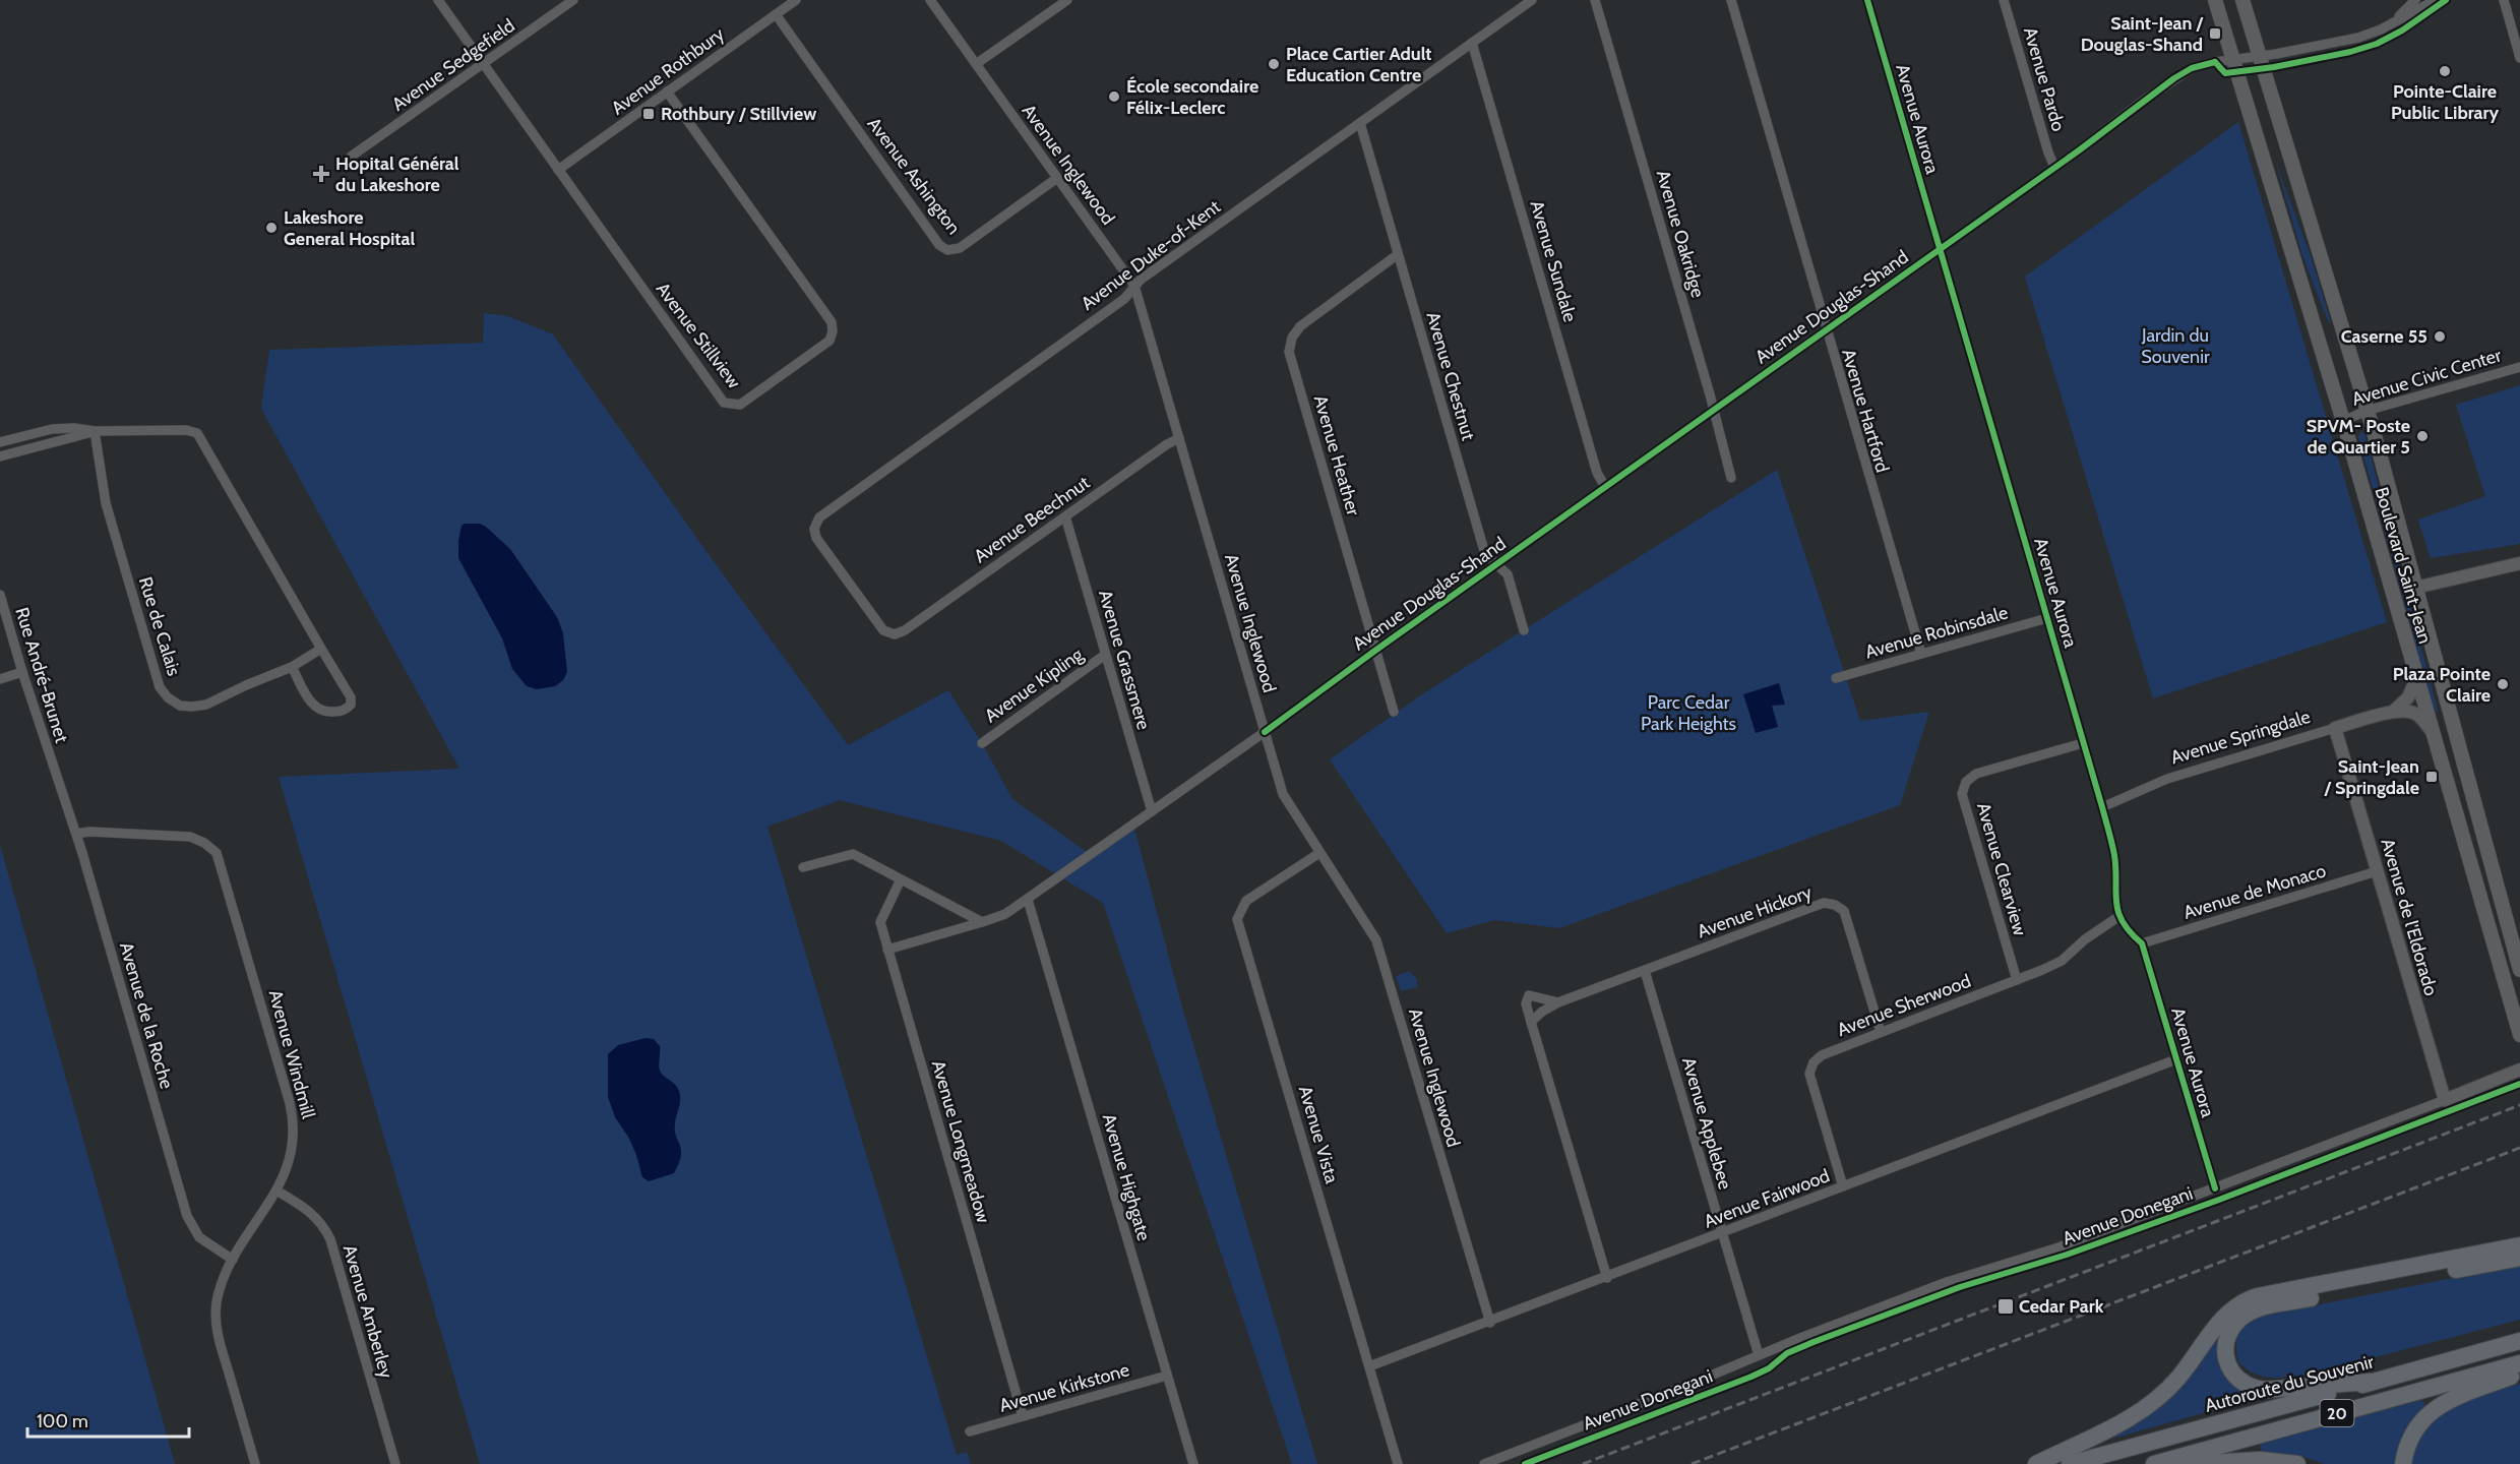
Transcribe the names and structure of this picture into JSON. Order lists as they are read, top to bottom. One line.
{"streets":{"highway":["Autoroute du Souvenir","20"],"main road":["Boulevard Saint-Jean"],"street":["Avenue Sedgefield","Avenue Rothbury","Avenue Pardo","Avenue Aurora","Avenue Inglewood","Avenue Ashington","Avenue Oakridge","Avenue Duke-of-Kent","Avenue Sundale","Avenue Douglas-Shand","Avenue Stillview","Avenue Chestnut","Avenue Civic Center","Avenue Hartford","Avenue Heather","Avenue Beechnut","Rue de Calais","Avenue Robinsdale","Avenue Grassmere","Rue André-Brunet","Avenue Kipling","Avenue Springdale","Avenue Clearview","Avenue de Monaco","Avenue Hickory","Avenue de l'Eldorado","Avenue Sherwood","Avenue de la Roche","Avenue Windmill","Avenue Applebee","Avenue Vista","Avenue Longmeadow","Avenue Highgate","Avenue Fairwood","Avenue Donegani","Avenue Amberley","Avenue Kirkstone"]},"crossings":[["Avenue Sedgefield","Avenue Stillview"],["Avenue Rothbury","Avenue Ashington"],["Avenue Rothbury","Avenue Stillview"],["Avenue Pardo","Avenue Douglas-Shand"],["Avenue Aurora","Avenue Douglas-Shand"],["Avenue Aurora","Avenue Robinsdale"],["Avenue Aurora","Avenue Springdale"],["Avenue Aurora","Avenue Clearview"],["Avenue Aurora","Avenue de Monaco"],["Avenue Aurora","Avenue Sherwood"],["Avenue Aurora","Avenue Fairwood"],["Avenue Aurora","Avenue Donegani"],["Avenue Inglewood","Avenue Ashington"],["Avenue Inglewood","Avenue Duke-of-Kent"],["Avenue Inglewood","Avenue Douglas-Shand"],["Avenue Inglewood","Avenue Beechnut"],["Avenue Inglewood","Avenue Vista"],["Avenue Inglewood","Avenue Fairwood"],["Avenue Oakridge","Avenue Douglas-Shand"],["Avenue Duke-of-Kent","Avenue Sundale"],["Avenue Duke-of-Kent","Avenue Chestnut"],["Avenue Duke-of-Kent","Avenue Beechnut"],["Avenue Sundale","Avenue Douglas-Shand"],["Avenue Douglas-Shand","Avenue Chestnut"],["Avenue Douglas-Shand","Avenue Hartford"],["Avenue Douglas-Shand","Avenue Heather"],["Avenue Douglas-Shand","Boulevard Saint-Jean"],["Avenue Douglas-Shand","Avenue Grassmere"],["Avenue Douglas-Shand","Avenue Longmeadow"],["Avenue Douglas-Shand","Avenue Highgate"],["Avenue Chestnut","Avenue Heather"],["Avenue Civic Center","Boulevard Saint-Jean"],["Avenue Hartford","Avenue Robinsdale"],["Avenue Beechnut","Avenue Grassmere"],["Avenue Grassmere","Avenue Kipling"],["Rue André-Brunet","Avenue de la Roche"],["Avenue Springdale","Avenue de l'Eldorado"],["Avenue Clearview","Avenue Sherwood"],["Avenue de Monaco","Avenue de l'Eldorado"],["Avenue Hickory","Avenue Sherwood"],["Avenue Hickory","Avenue Applebee"],["Avenue de l'Eldorado","Avenue Donegani"],["Avenue Sherwood","Avenue Fairwood"],["Avenue de la Roche","Avenue Windmill"],["Avenue Windmill","Avenue Amberley"],["Avenue Applebee","Avenue Fairwood"],["Avenue Applebee","Avenue Donegani"],["Avenue Vista","Avenue Fairwood"],["Avenue Longmeadow","Avenue Kirkstone"],["Avenue Highgate","Avenue Kirkstone"]],"parks":["Jardin du Souvenir","Parc Cedar Park Heights"],"places":{"transit":["Saint-Jean / Douglas-Shand","Rothbury / Stillview","Saint-Jean / Springdale","Cedar Park"],"other":["Place Cartier Adult Education Centre","Pointe-Claire Public Library","École secondaire Félix-Leclerc","Lakeshore General Hospital","Caserne 55","SPVM- Poste de Quartier 5","Plaza Pointe Claire"],"health":["Hopital Général du Lakeshore"]},"scale_bar":"100 m"}
